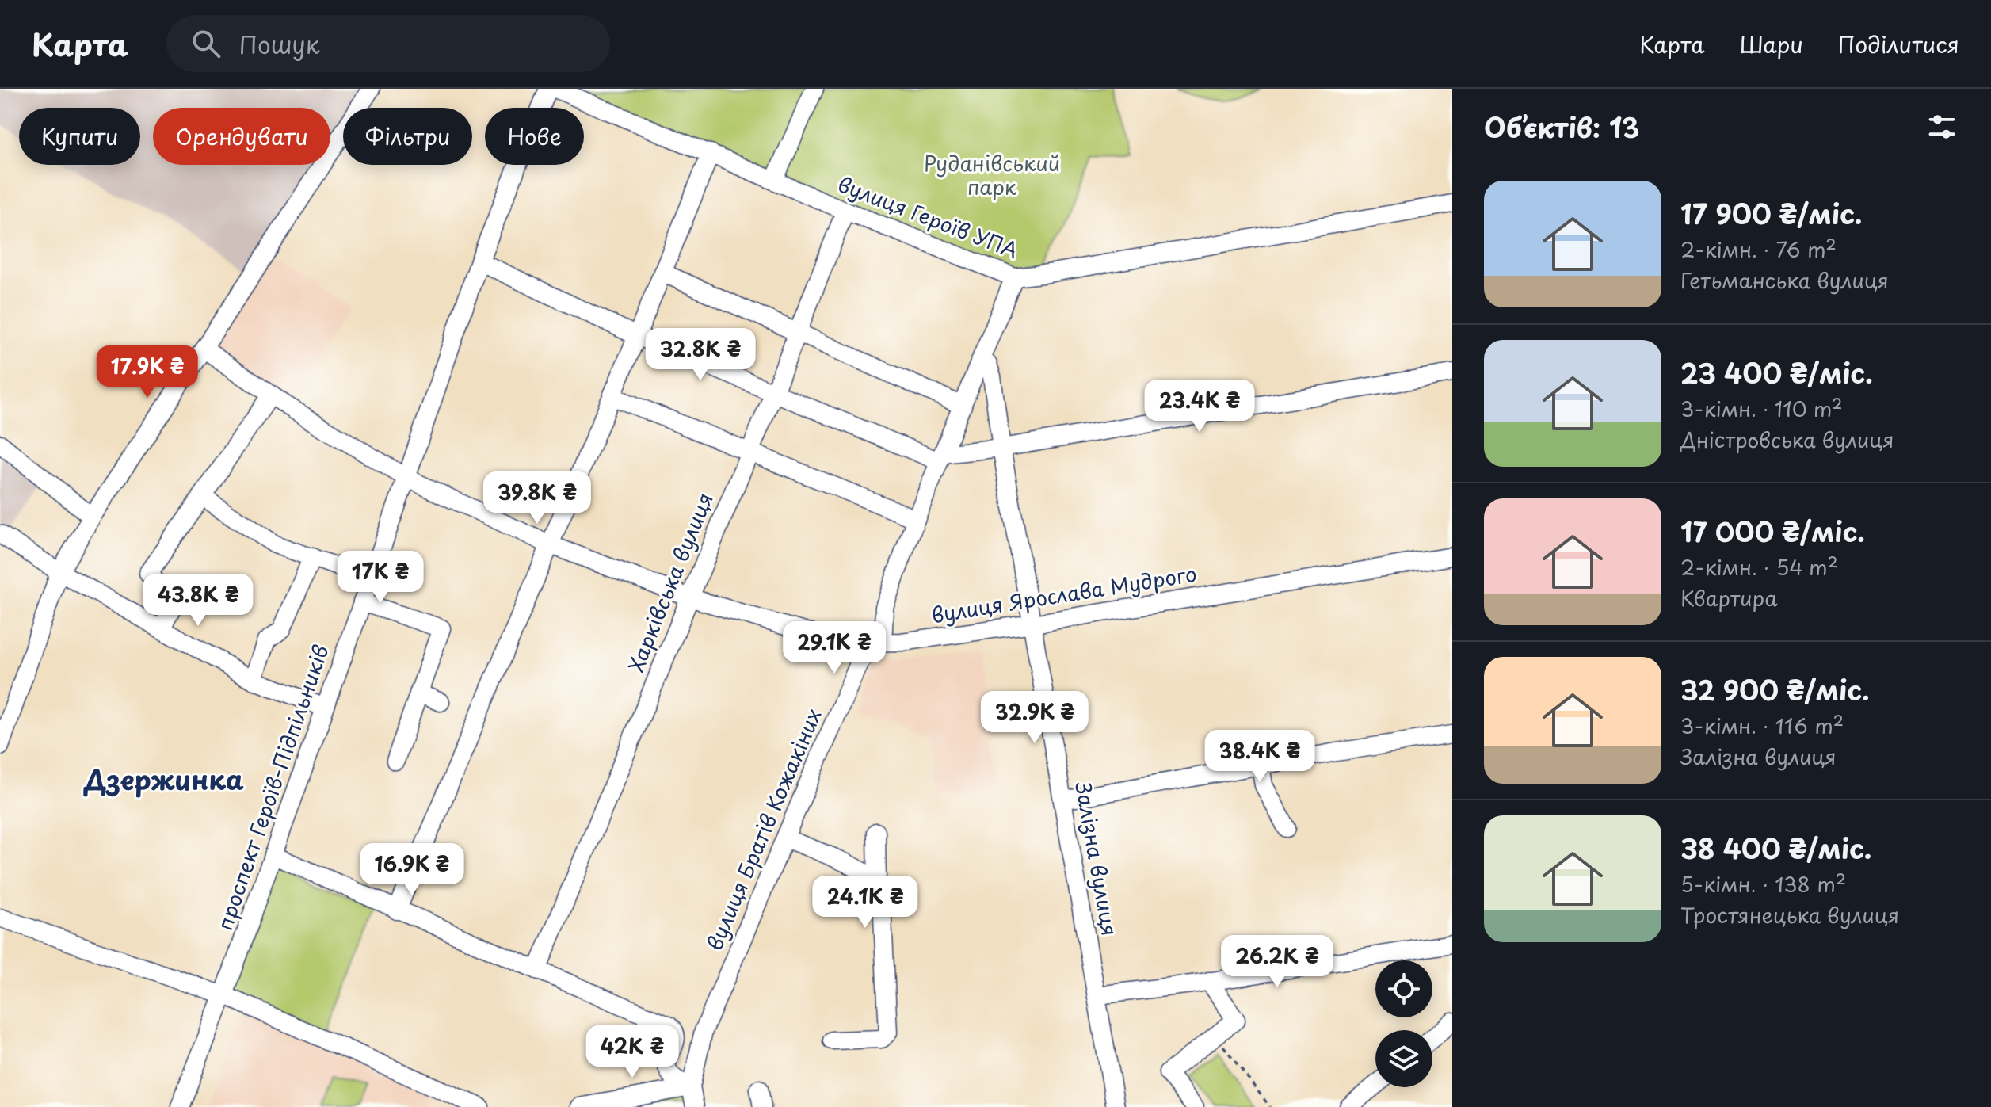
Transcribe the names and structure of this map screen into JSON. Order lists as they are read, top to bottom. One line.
{"streets":{"street":["вулиця Героїв УПА","Харківська вулиця","вулиця Ярослава Мудрого","проспект Героїв-Підпільників","вулиця Братів Кожакіних","Залізна вулиця"]},"crossings":[["вулиця Героїв УПА","Харківська вулиця"],["вулиця Героїв УПА","вулиця Братів Кожакіних"],["Харківська вулиця","вулиця Ярослава Мудрого"],["вулиця Ярослава Мудрого","проспект Героїв-Підпільників"],["вулиця Ярослава Мудрого","вулиця Братів Кожакіних"],["вулиця Ярослава Мудрого","Залізна вулиця"],["вулиця Братів Кожакіних","Залізна вулиця"]],"districts":["Дзержинка"],"parks":["Руданівський парк"],"page":{"header":"Карта","search":"Пошук","nav":["Карта","Шари","Поділитися"],"heading":"Об’єктів: 13","chip":["Купити","Орендувати","Фільтри","Нове"],"list":[{"name":"17 900 ₴/міс.","note":"2-кімн. · 76 m² · Гетьманська вулиця"},{"name":"23 400 ₴/міс.","note":"3-кімн. · 110 m² · Дністровська вулиця"},{"name":"17 000 ₴/міс.","note":"2-кімн. · 54 m² · Квартира"},{"name":"32 900 ₴/міс.","note":"3-кімн. · 116 m² · Залізна вулиця"},{"name":"38 400 ₴/міс.","note":"5-кімн. · 138 m² · Тростянецька вулиця"}],"price":["32.8K ₴","17.9K ₴","23.4K ₴","39.8K ₴","17K ₴","43.8K ₴","29.1K ₴","32.9K ₴","38.4K ₴","16.9K ₴","24.1K ₴","26.2K ₴","42K ₴"]}}
